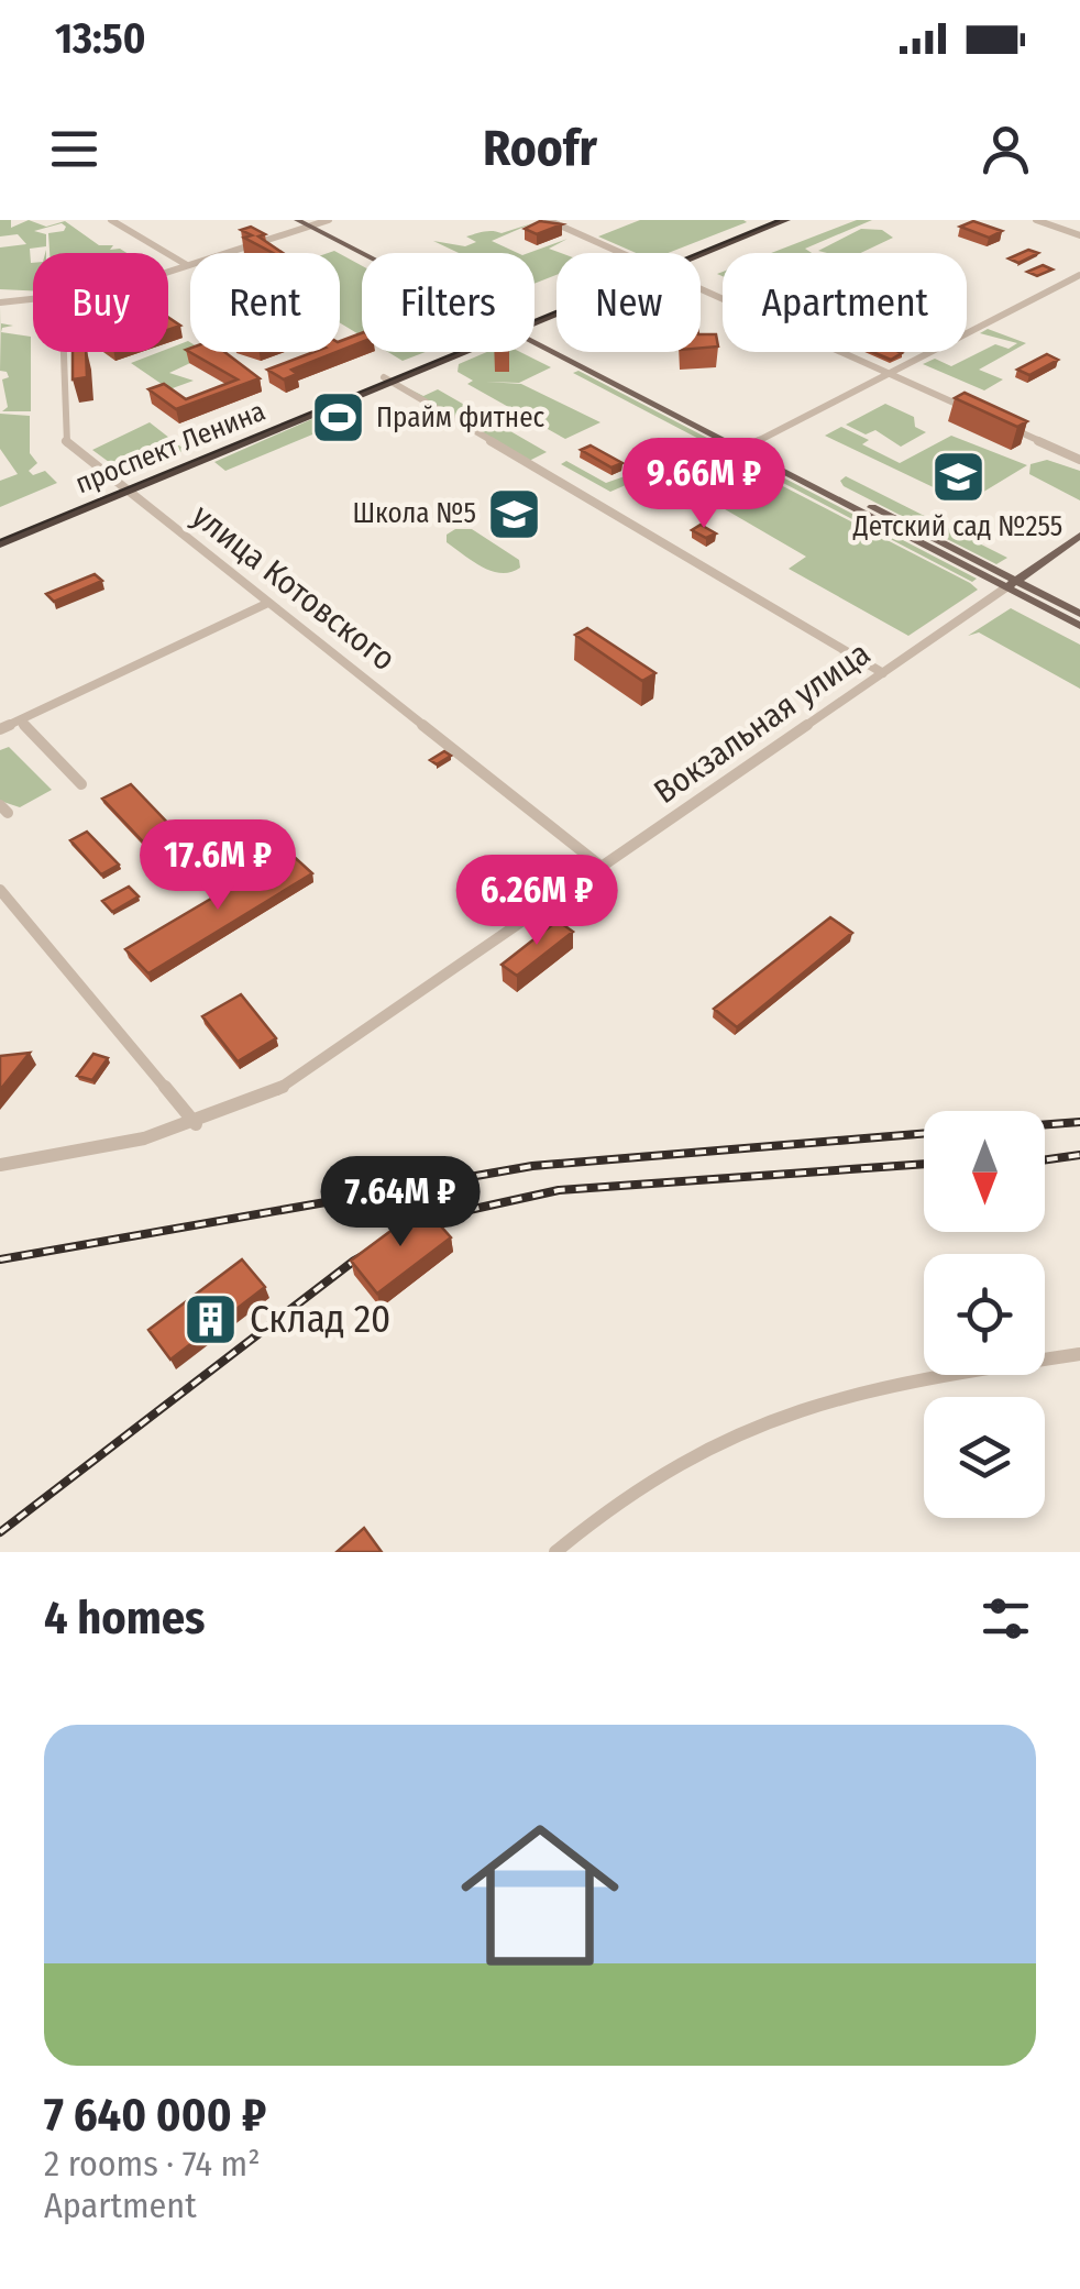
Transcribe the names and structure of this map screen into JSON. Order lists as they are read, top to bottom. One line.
{"streets":{"highway":["проспект Ленина"],"main road":["Вокзальная улица"],"street":["улица Котовского"]},"crossings":[["проспект Ленина","улица Котовского"],["улица Котовского","Вокзальная улица"]],"places":{"sports":["Прайм фитнес"],"school or university":["Детский сад №255","Школа №5"],"building":["Склад 20"]},"north":"bottom","page":{"status":"13:50","header":"Roofr","chip":["Buy","Rent","Filters","New","Apartment"],"price":["9.66M ₽","17.6M ₽","6.26M ₽","7.64M ₽"],"heading":"4 homes","list":[{"name":"7 640 000 ₽","note":"2 rooms · 74 m² · Apartment"}]}}
